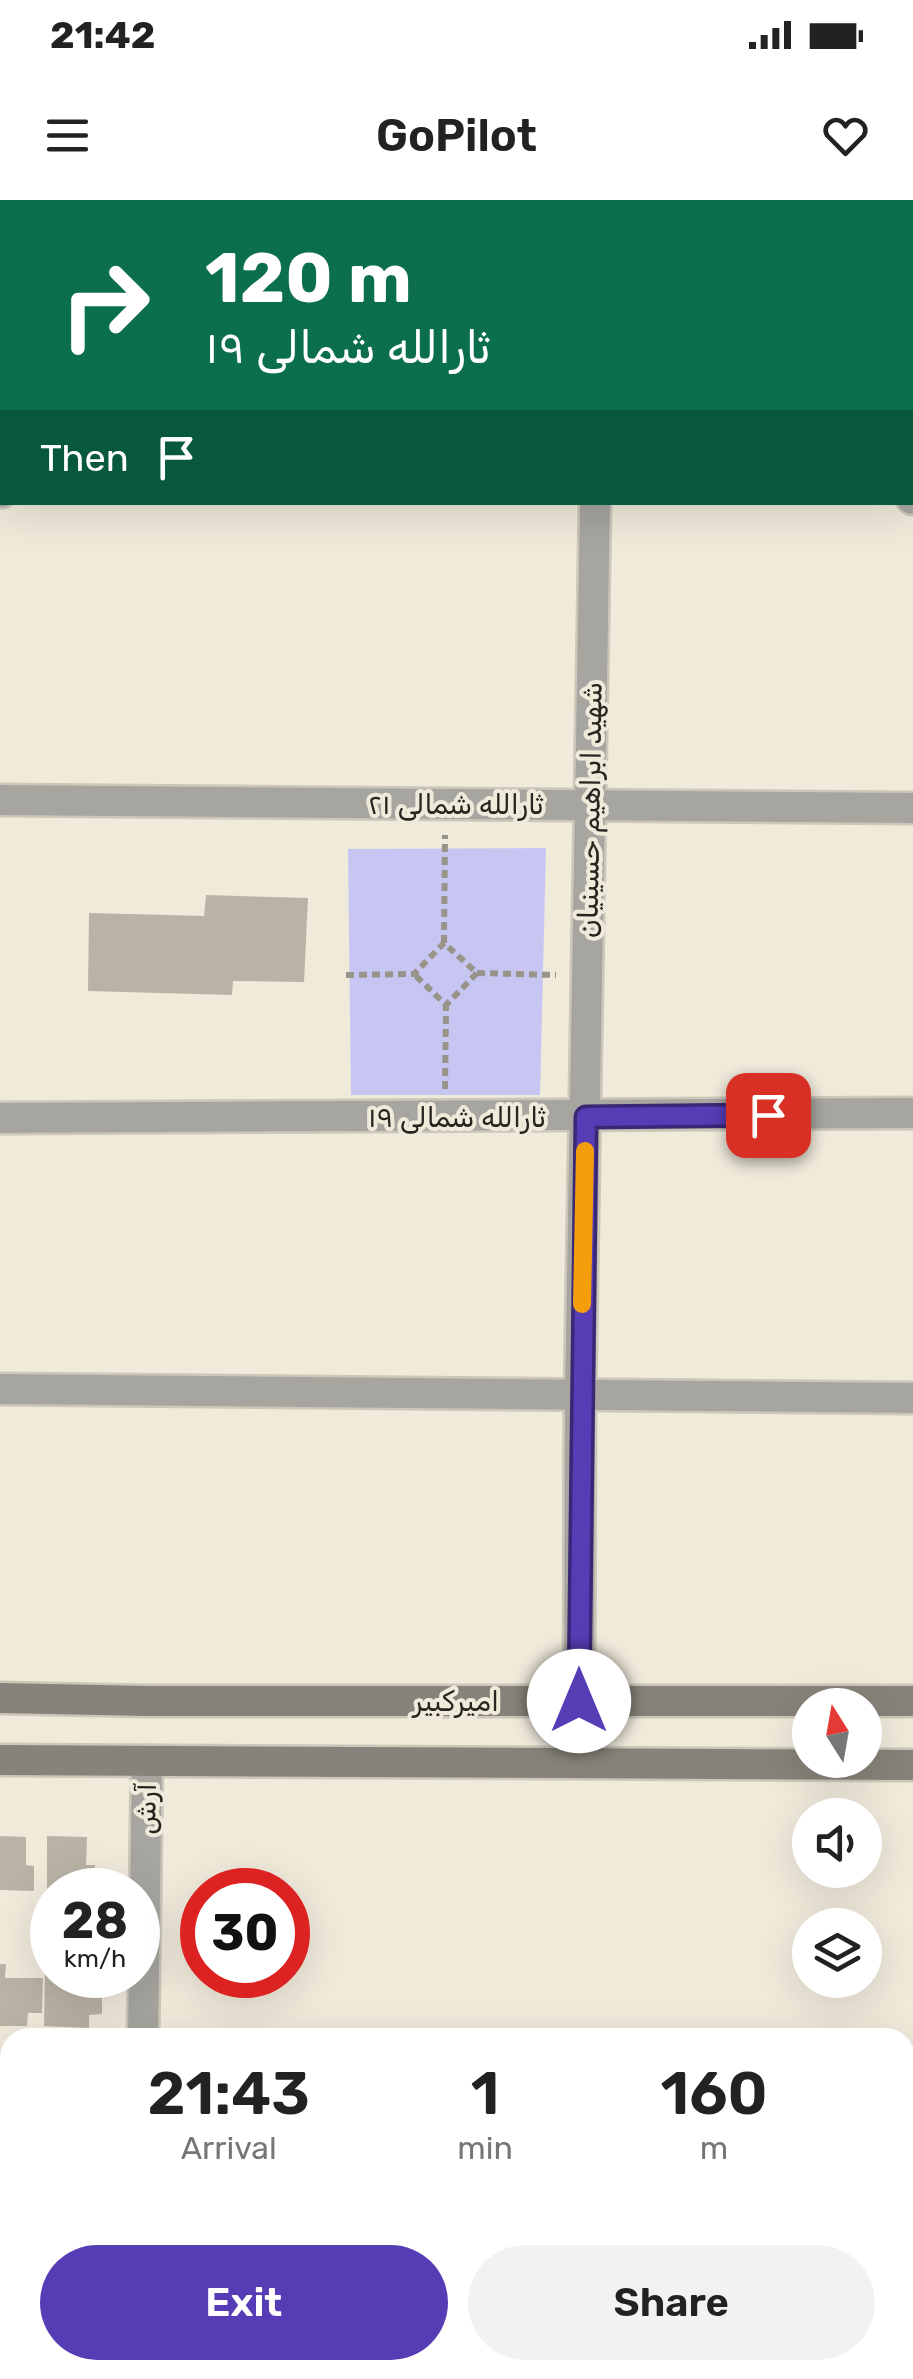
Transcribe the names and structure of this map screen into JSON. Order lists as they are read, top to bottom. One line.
{"streets":{"street":["ثارالله شمالی ۲۱","شهید ابراهیم حسینیان","ثارالله شمالی ۱۹","امیرکبیر","آرش"]},"crossings":[["ثارالله شمالی ۲۱","شهید ابراهیم حسینیان"],["شهید ابراهیم حسینیان","ثارالله شمالی ۱۹"],["شهید ابراهیم حسینیان","امیرکبیر"]],"north":"top","page":{"status":"21:42","header":"GoPilot","turn":["120 m","ثارالله شمالی ۱۹"],"then":"Then","speed":"28 km/h","limit":"30","eta":["21:43","Arrival","1","min","160","m"],"buttons":["Exit","Share"]}}
